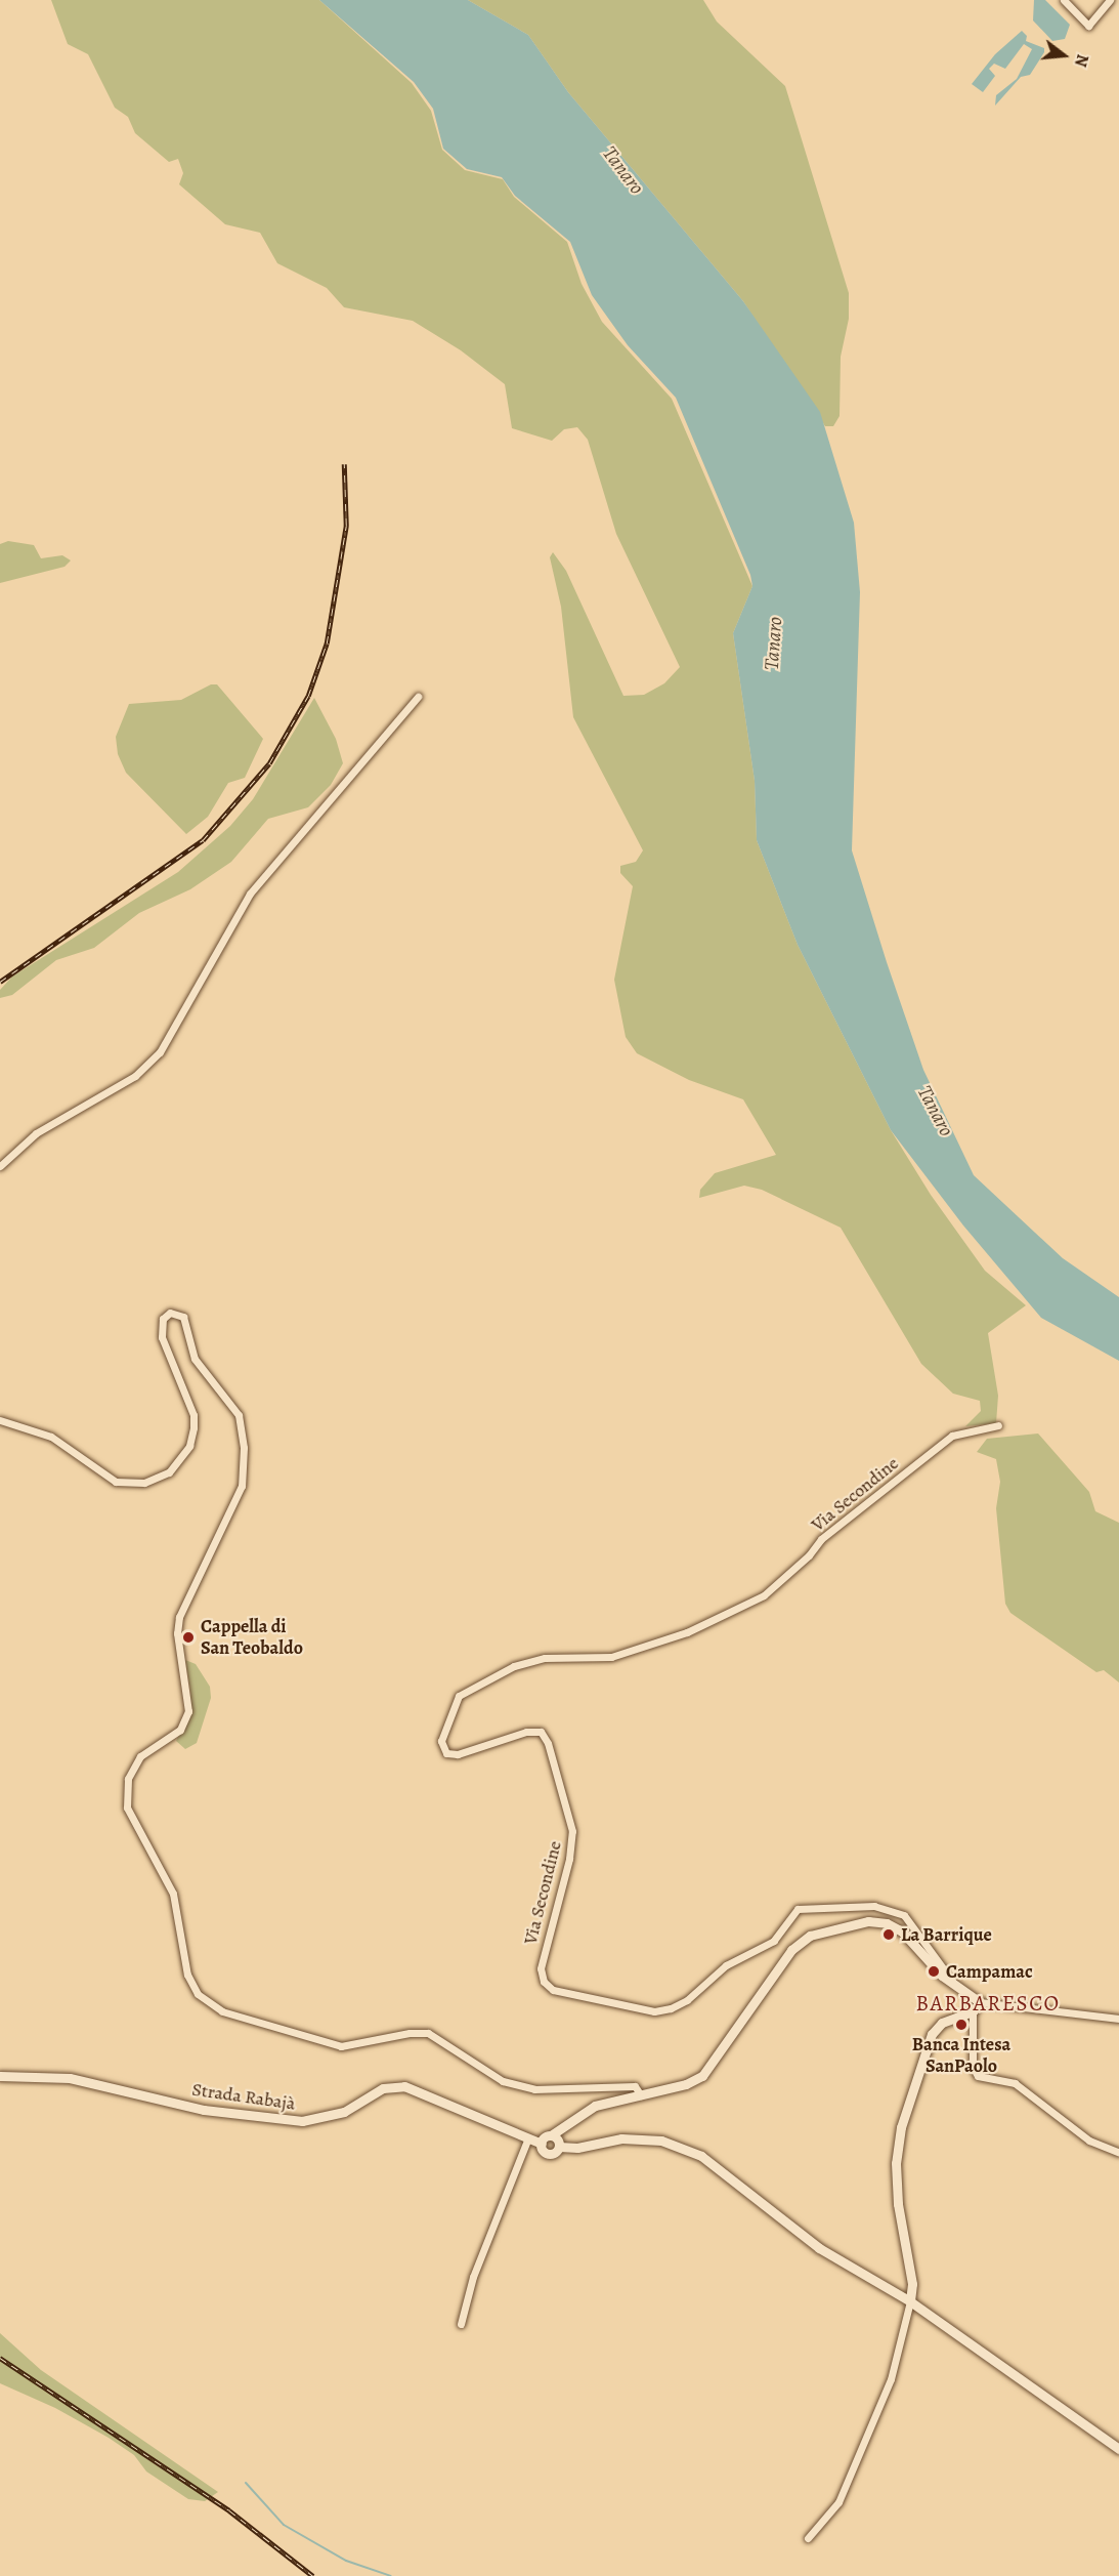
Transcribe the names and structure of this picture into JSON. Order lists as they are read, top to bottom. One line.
{"streets":{"street":["Via Secondine","Strada Rabajà"]},"districts":["BARBARESCO"],"water":["Tanaro"],"places":["Cappella di San Teobaldo","La Barrique","Campamac","Banca Intesa SanPaolo"],"north":"right"}
